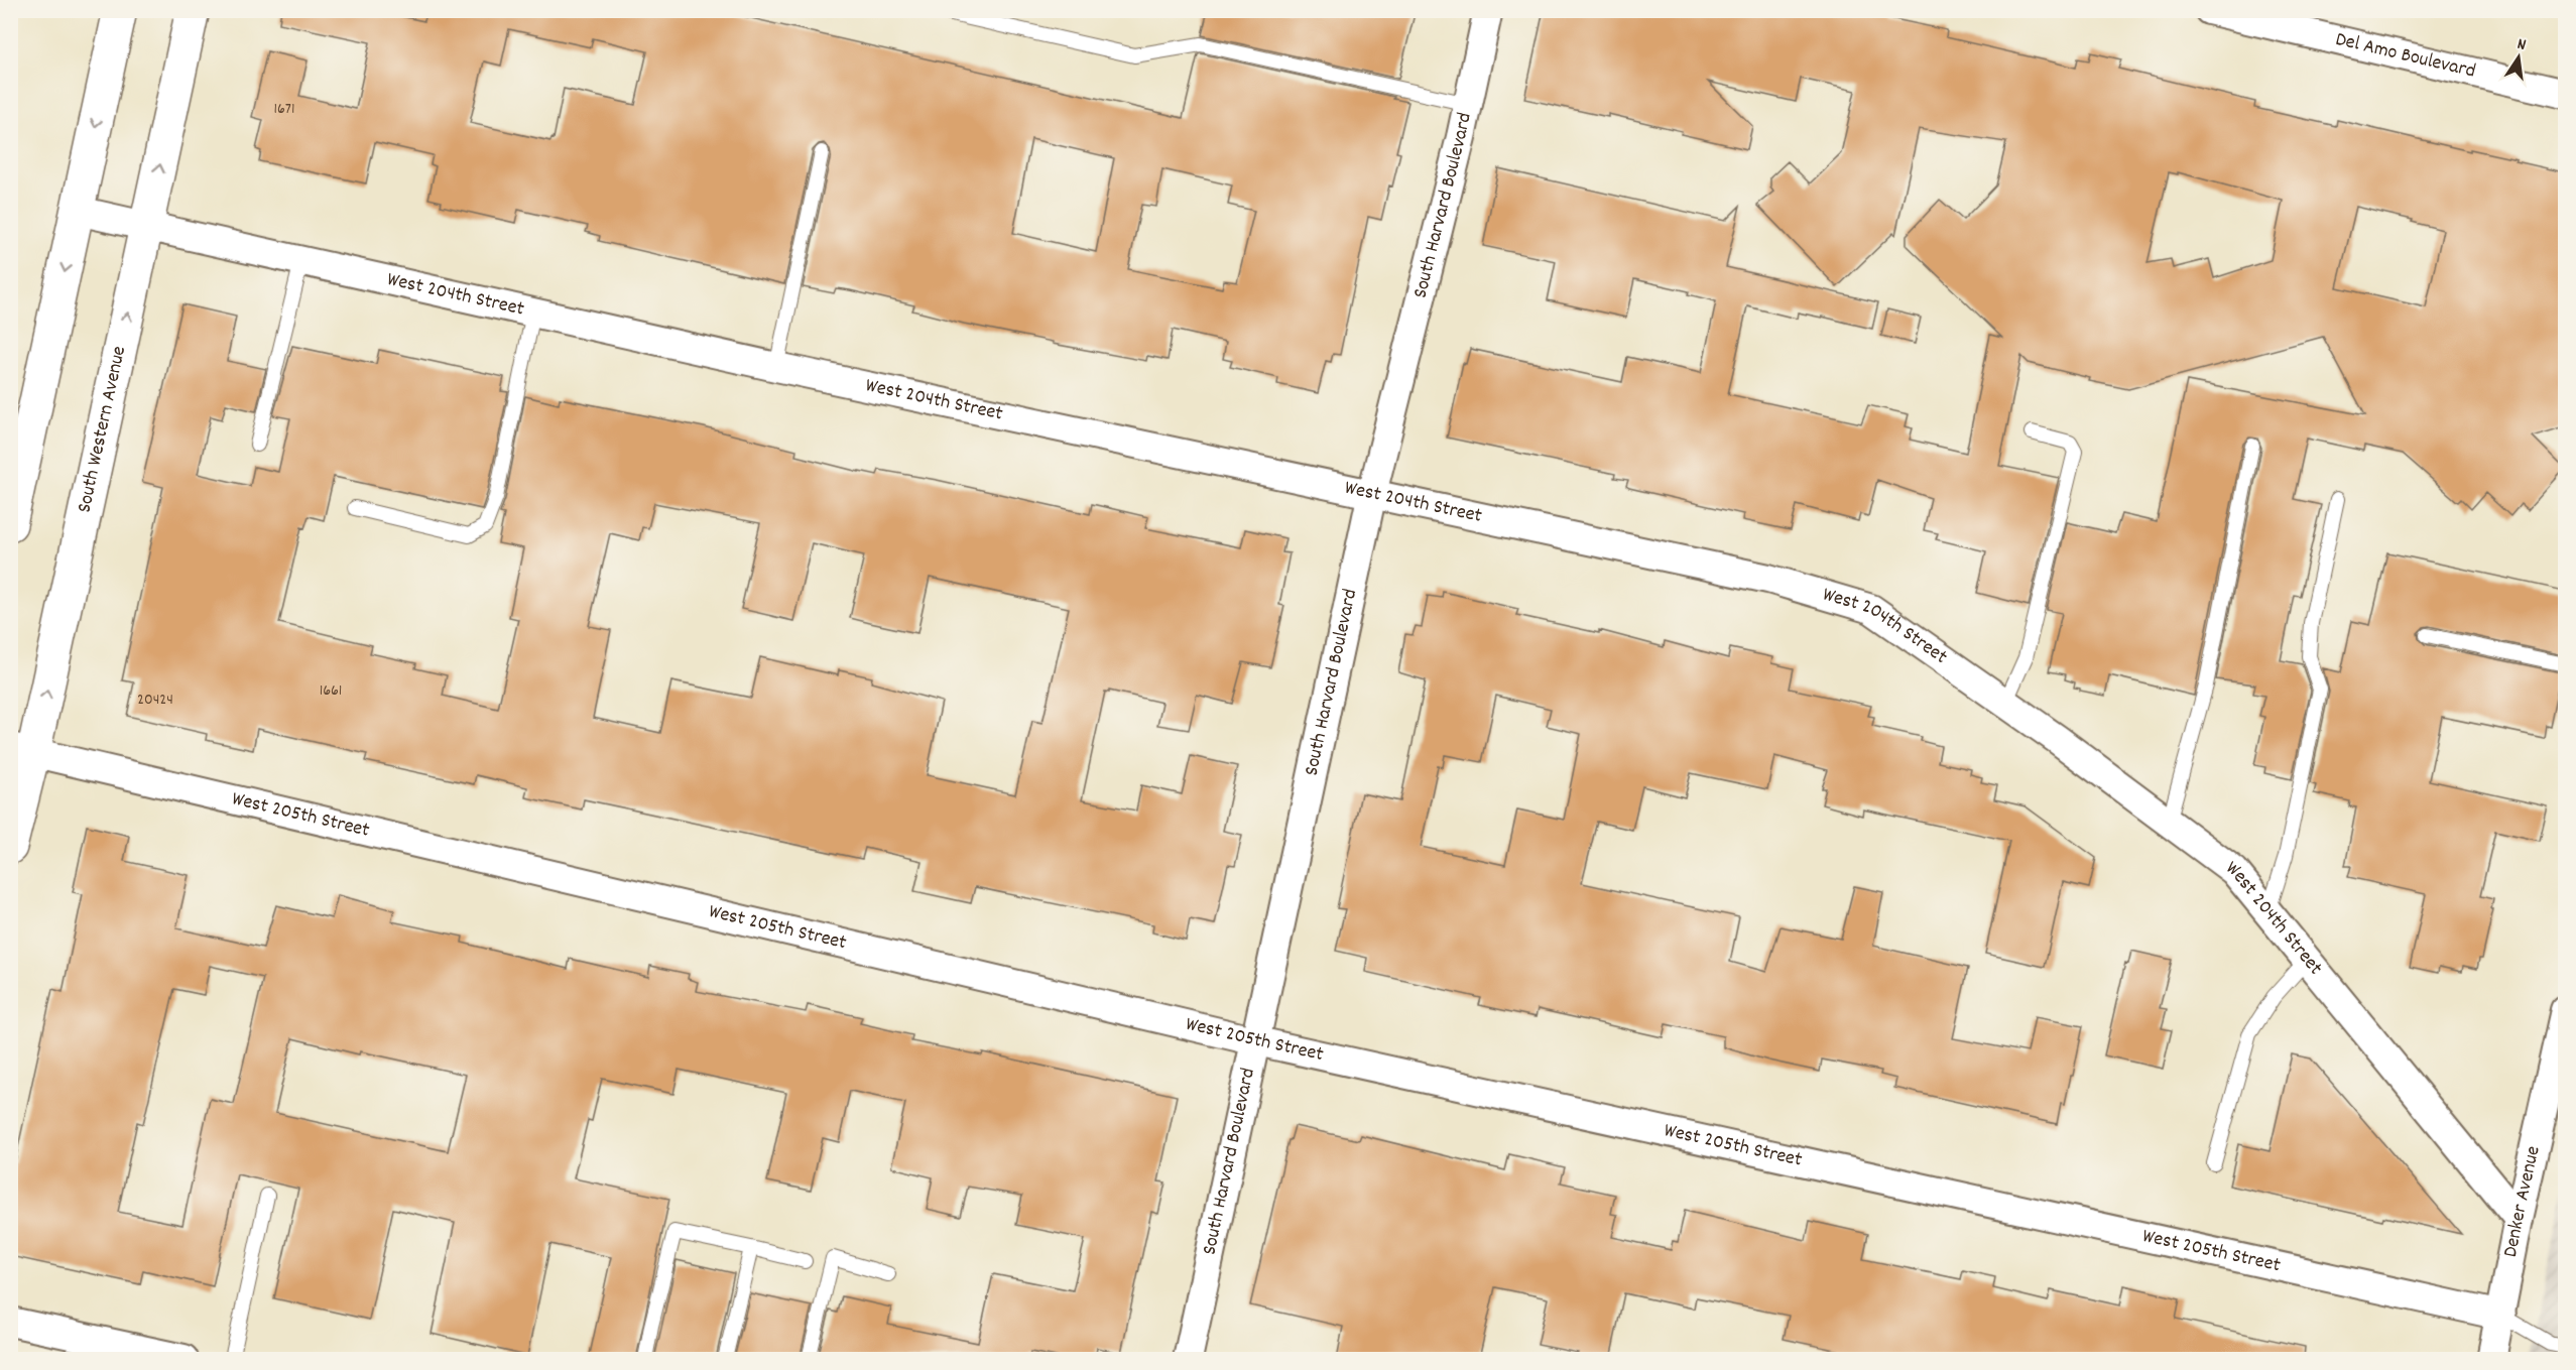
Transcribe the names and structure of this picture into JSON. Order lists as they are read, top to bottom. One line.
{"streets":{"main road":["South Western Avenue"],"street":["Del Amo Boulevard","South Harvard Boulevard","West 204th Street","West 205th Street","Denker Avenue"]},"crossings":[["South Harvard Boulevard","West 204th Street"],["South Harvard Boulevard","West 205th Street"],["West 204th Street","South Western Avenue"],["West 204th Street","Denker Avenue"],["South Western Avenue","West 205th Street"],["West 205th Street","Denker Avenue"]],"house_numbers":["1671","1661","20424"],"north":"top"}
